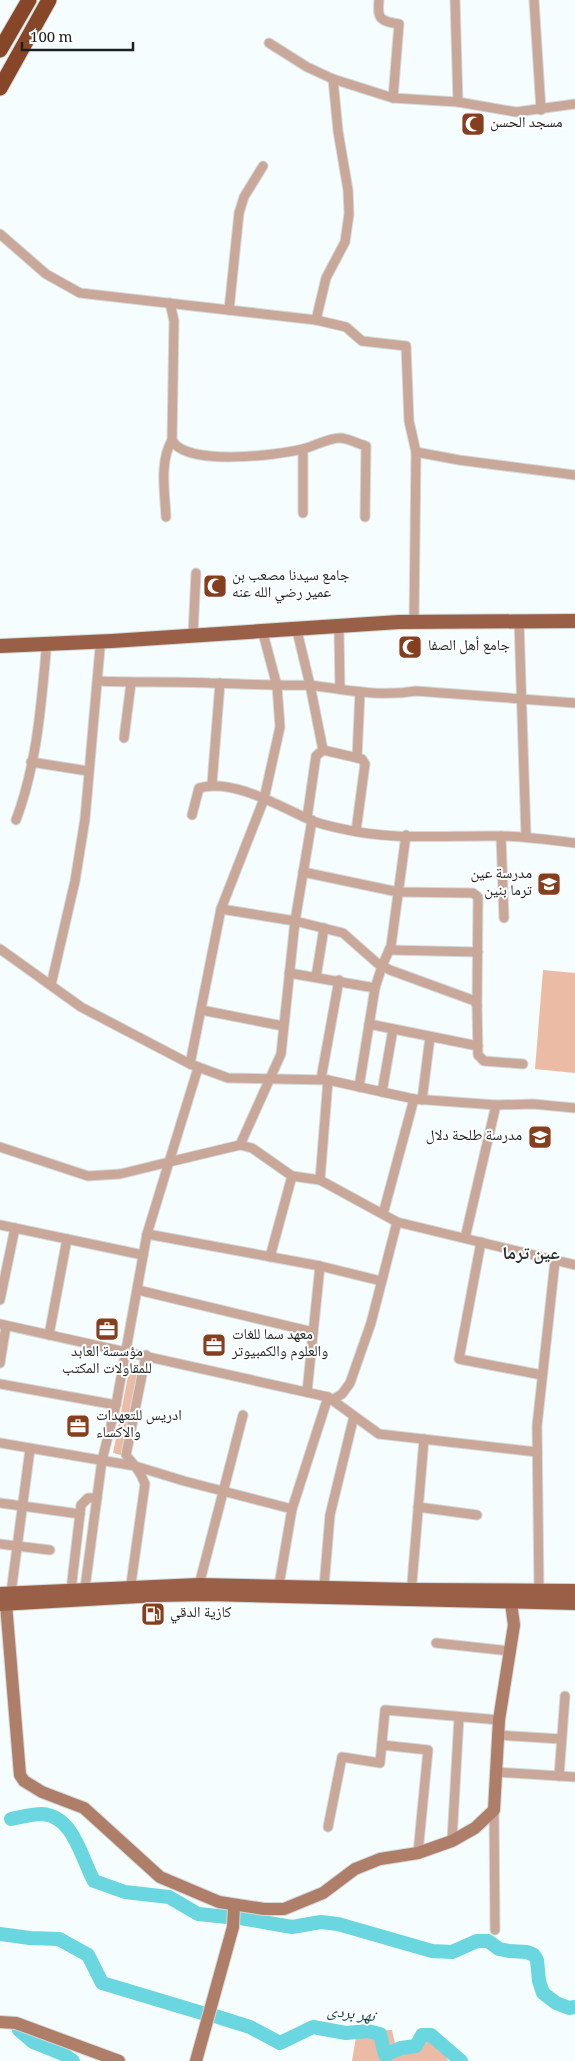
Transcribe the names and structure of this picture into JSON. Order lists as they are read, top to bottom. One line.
{"districts":["عين ترما"],"water":["نهر بردى"],"places":{"mosque":["مسجد الحسن","جامع سيدنا مصعب بن عمير رضي الله عنه","جامع أهل الصفا"],"school or university":["مدرسة عين ترما بنين","مدرسة طلحة دلال"],"office":["مؤسسة العابد للمقاولات المكتب","معهد سما للغات والعلوم والكمبيوتر","ادريس للتعهدات والاكساء"],"fuel station":["كازية الدقي"]},"scale_bar":"100 m"}
